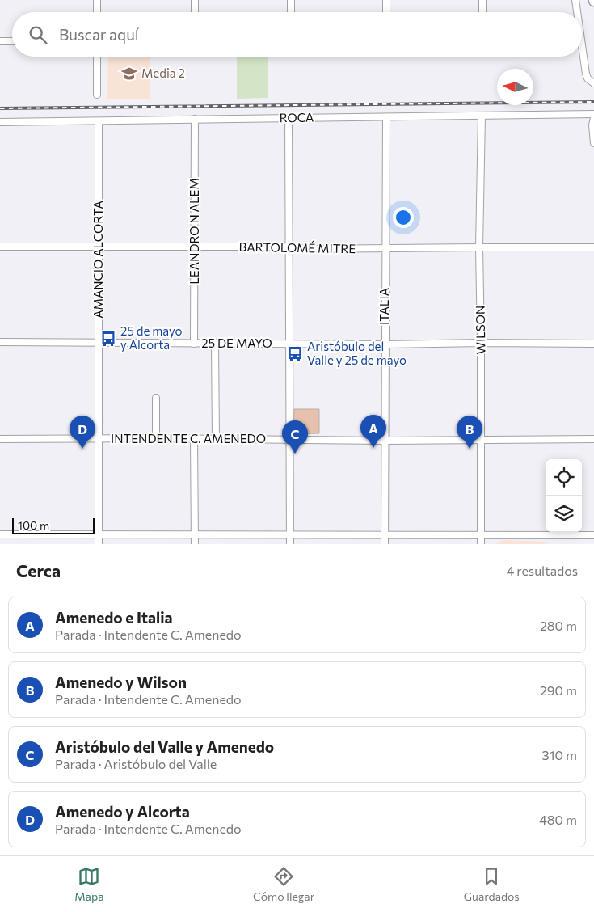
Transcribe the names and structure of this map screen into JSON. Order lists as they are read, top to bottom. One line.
{"streets":{"street":["ROCA","LEANDRO N ALEM","BARTOLOMÉ MITRE","AMANCIO ALCORTA","ITALIA","WILSON","25 DE MAYO","INTENDENTE C. AMENEDO"]},"crossings":[["ROCA","LEANDRO N ALEM"],["ROCA","AMANCIO ALCORTA"],["ROCA","ITALIA"],["ROCA","WILSON"],["LEANDRO N ALEM","BARTOLOMÉ MITRE"],["LEANDRO N ALEM","25 DE MAYO"],["BARTOLOMÉ MITRE","AMANCIO ALCORTA"],["BARTOLOMÉ MITRE","ITALIA"],["BARTOLOMÉ MITRE","WILSON"],["AMANCIO ALCORTA","25 DE MAYO"],["AMANCIO ALCORTA","INTENDENTE C. AMENEDO"],["ITALIA","25 DE MAYO"],["ITALIA","INTENDENTE C. AMENEDO"],["WILSON","25 DE MAYO"],["WILSON","INTENDENTE C. AMENEDO"]],"places":{"school or university":["Media 2"],"bus stop":["25 de mayo y Alcorta","Aristóbulo del Valle y 25 de mayo"]},"scale_bar":"100 m","north":"left","page":{"search":"Buscar aquí","pins":["A","B","D","C"],"scale":"100 m","heading":["Cerca","4 resultados"],"list":[{"mark":"A","name":"Amenedo e Italia","note":"Parada · Intendente C. Amenedo","value":"280 m"},{"mark":"B","name":"Amenedo y Wilson","note":"Parada · Intendente C. Amenedo","value":"290 m"},{"mark":"C","name":"Aristóbulo del Valle y Amenedo","note":"Parada · Aristóbulo del Valle","value":"310 m"},{"mark":"D","name":"Amenedo y Alcorta","note":"Parada · Intendente C. Amenedo","value":"480 m"}],"nav":["Mapa","Cómo llegar","Guardados"]}}
